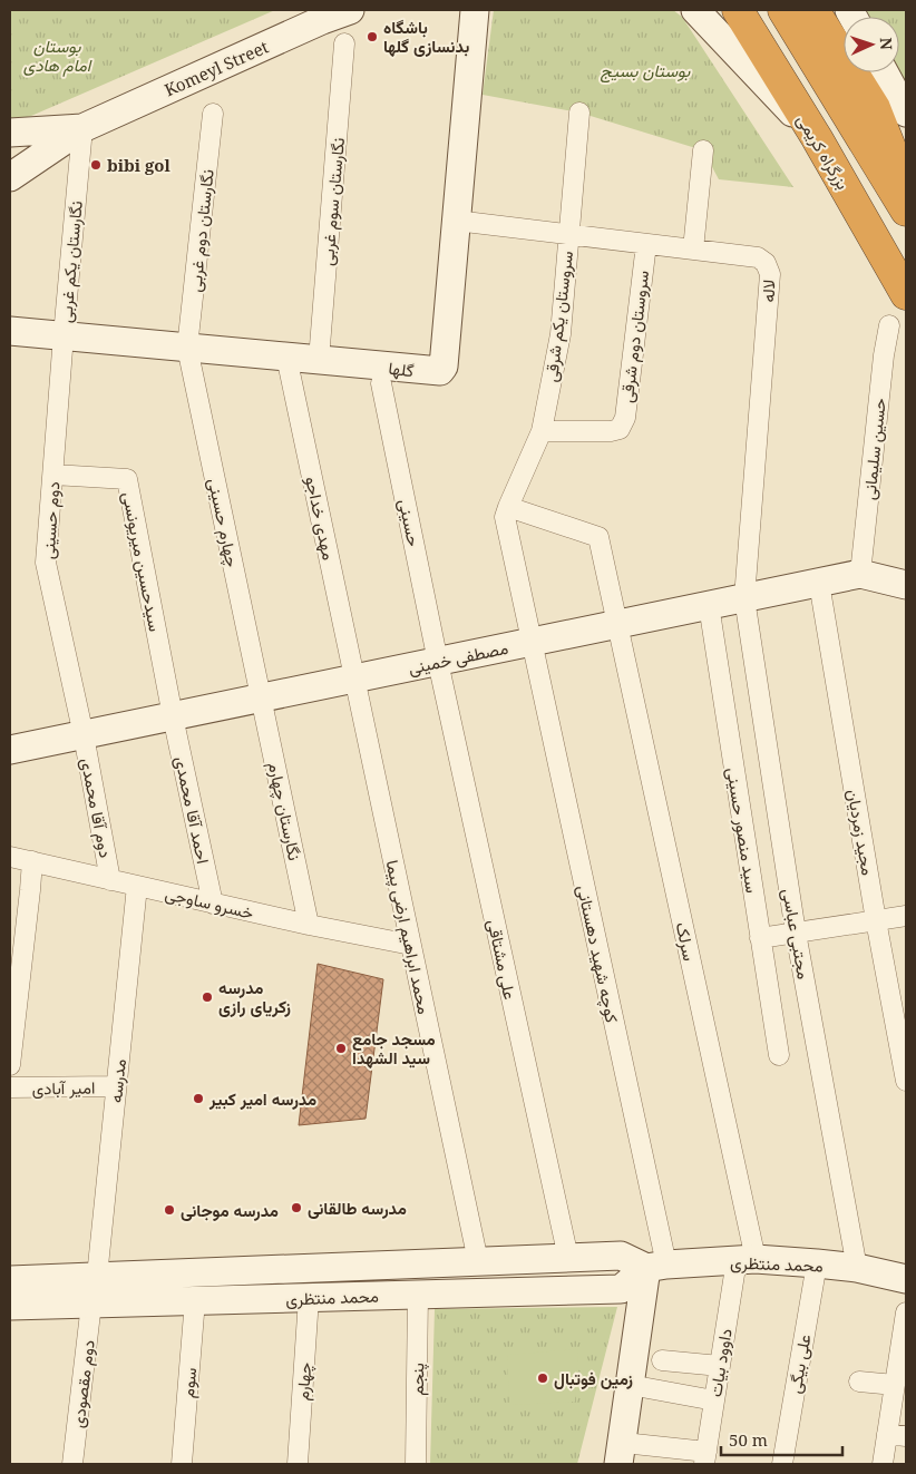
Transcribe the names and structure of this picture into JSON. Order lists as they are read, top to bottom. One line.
{"streets":{"highway":["بزرگراه کریمی"],"street":["Komeyl Street","نگارستان سوم غربی","نگارستان دوم غربی","نگارستان یکم غربی","لاله","سروستان یکم شرقی","سروستان دوم شرقی","گلها","حسین سلیمانی","مهدی خداجو","دوم حسینی","چهارم حسینی","حسینی","سیدحسین میریونسی","مصطفی خمینی","دوم آقا محمدی","احمد آقا محمدی","نگارستان چهارم","سید منصور حسینی","مجید زمردیان","خسرو ساوجی","مجتبی عباسی","محمد ابراهیم ارضی پیما","سرلک","کوچه شهید دهستانی","علی مشتاقی","مدرسه","امیر آبادی","محمد منتظری","داوود بیات","علی بیگی","پنجم","چهارم","سوم","دوم مقصودی"]},"crossings":[["Komeyl Street","نگارستان یکم غربی"],["نگارستان سوم غربی","گلها"],["نگارستان دوم غربی","گلها"],["نگارستان دوم غربی","چهارم حسینی"],["نگارستان یکم غربی","گلها"],["نگارستان یکم غربی","دوم حسینی"],["لاله","سروستان یکم شرقی"],["لاله","سروستان دوم شرقی"],["لاله","گلها"],["لاله","مصطفی خمینی"],["لاله","مجتبی عباسی"],["سروستان یکم شرقی","سروستان دوم شرقی"],["سروستان یکم شرقی","سرلک"],["سروستان یکم شرقی","کوچه شهید دهستانی"],["گلها","مهدی خداجو"],["گلها","دوم حسینی"],["گلها","چهارم حسینی"],["حسین سلیمانی","مصطفی خمینی"],["مهدی خداجو","مصطفی خمینی"],["مهدی خداجو","محمد ابراهیم ارضی پیما"],["دوم حسینی","سیدحسین میریونسی"],["دوم حسینی","مصطفی خمینی"],["دوم حسینی","دوم آقا محمدی"],["چهارم حسینی","مصطفی خمینی"],["چهارم حسینی","نگارستان چهارم"],["حسینی","مصطفی خمینی"],["حسینی","علی مشتاقی"],["سیدحسین میریونسی","مصطفی خمینی"],["سیدحسین میریونسی","احمد آقا محمدی"],["مصطفی خمینی","دوم آقا محمدی"],["مصطفی خمینی","احمد آقا محمدی"],["مصطفی خمینی","نگارستان چهارم"],["مصطفی خمینی","سید منصور حسینی"],["مصطفی خمینی","مجید زمردیان"],["مصطفی خمینی","مجتبی عباسی"],["مصطفی خمینی","محمد ابراهیم ارضی پیما"],["مصطفی خمینی","سرلک"],["مصطفی خمینی","کوچه شهید دهستانی"],["مصطفی خمینی","علی مشتاقی"],["دوم آقا محمدی","خسرو ساوجی"],["احمد آقا محمدی","خسرو ساوجی"],["نگارستان چهارم","خسرو ساوجی"],["خسرو ساوجی","محمد ابراهیم ارضی پیما"],["خسرو ساوجی","مدرسه"],["مجتبی عباسی","محمد منتظری"],["محمد ابراهیم ارضی پیما","محمد منتظری"],["سرلک","کوچه شهید دهستانی"],["سرلک","محمد منتظری"],["سرلک","داوود بیات"],["کوچه شهید دهستانی","محمد منتظری"],["علی مشتاقی","محمد منتظری"],["مدرسه","امیر آبادی"],["مدرسه","محمد منتظری"],["محمد منتظری","داوود بیات"],["محمد منتظری","علی بیگی"],["محمد منتظری","پنجم"],["محمد منتظری","چهارم"],["محمد منتظری","سوم"],["محمد منتظری","دوم مقصودی"]],"parks":["بوستان امام هادی","بوستان بسیج"],"places":["باشگاه بدنسازی گلها","bibi gol","مدرسه زکریای رازی","مسجد جامع سید الشهدا","مدرسه امیر کبیر","مدرسه طالقانی","مدرسه موجانی","زمین فوتبال"],"scale_bar":"50 m","north":"right"}
